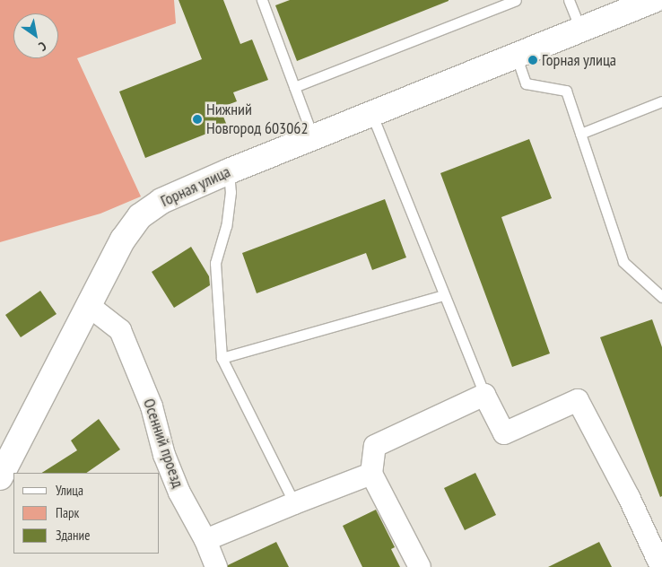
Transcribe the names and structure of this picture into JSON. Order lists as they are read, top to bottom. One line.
{"streets":{"main road":["Горная улица"],"street":["Осенний проезд"]},"crossings":[["Горная улица","Осенний проезд"]],"places":["Горная улица","Нижний Новгород 603062"],"legend":["Улица","Парк","Здание"],"north":"bottom right"}
